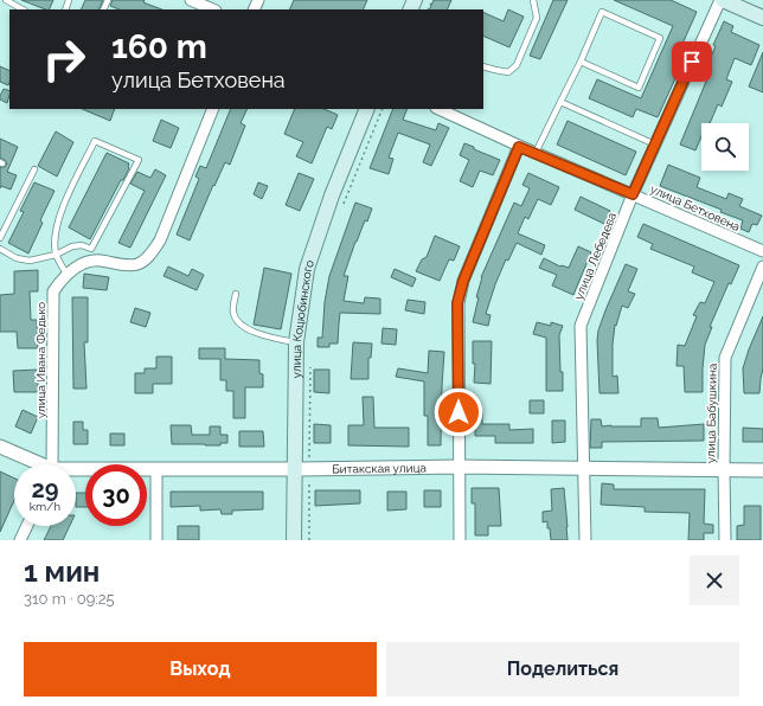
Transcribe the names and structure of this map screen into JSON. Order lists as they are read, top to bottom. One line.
{"streets":{"main road":["улица Коцюбинского"],"street":["улица Бетховена","улица Лебедева","улица Ивана Федько","улица Бабушкина","Битакская улица"]},"crossings":[["улица Бетховена","улица Лебедева"],["улица Лебедева","Битакская улица"],["улица Коцюбинского","Битакская улица"],["улица Бабушкина","Битакская улица"]],"page":{"turn":["160 m","улица Бетховена"],"speed":"29 km/h","limit":"30","heading":["1 мин","310 m · 09:25"],"buttons":["Выход","Поделиться"]}}
